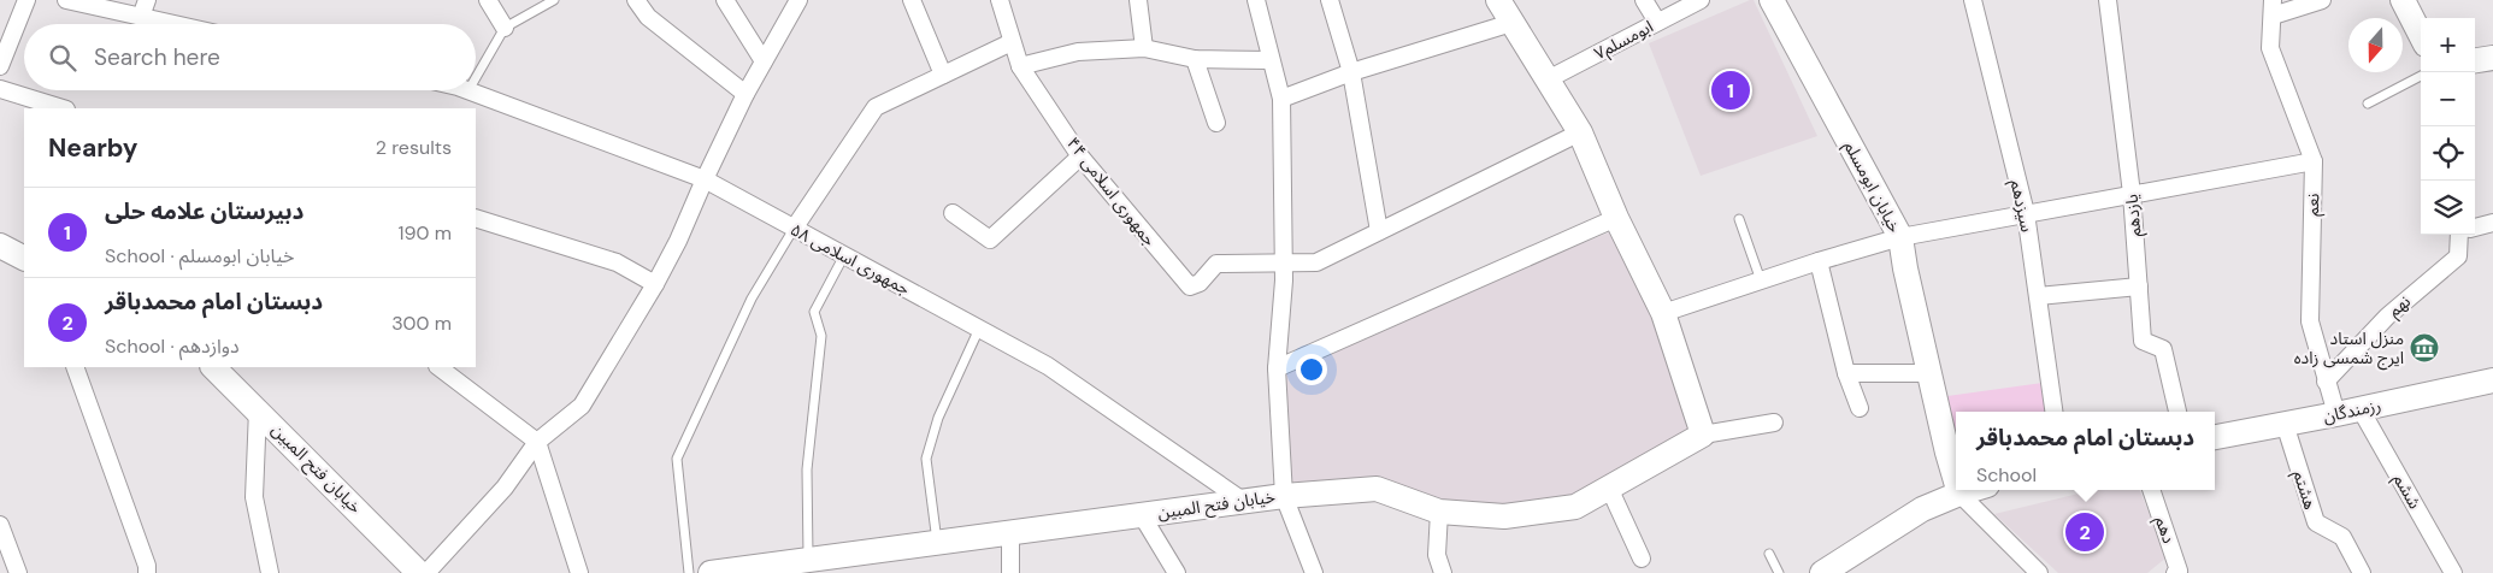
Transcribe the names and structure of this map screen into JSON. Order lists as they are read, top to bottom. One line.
{"streets":{"street":["ابومسلم۷","خیابان ابومسلم","جمهوری اسلامی ۴۴","نعم","سیزدهم","یازدهم","جمهوری اسلامی ۵۸","نهم","رزمندگان","خیابان فتح المبین","هشتم","ششم","دهم"]},"crossings":[["نعم","نهم"],["نعم","رزمندگان"],["جمهوری اسلامی ۵۸","خیابان فتح المبین"],["رزمندگان","هشتم"],["رزمندگان","ششم"]],"places":{"museum":["منزل استاد ایرج شمسى زاده"]},"north":"bottom","page":{"map_buttons":["+","−"],"search":"Search here","pins":["1","2"],"heading":["Nearby","2 results"],"list":[{"mark":"1","name":"دبیرستان علامه حلی","note":"School · خیابان ابومسلم","value":"190 m"},{"mark":"2","name":"دبستان امام محمدباقر","note":"School · دوازدهم","value":"300 m"}],"popup":["دبستان امام محمدباقر","School"]}}
